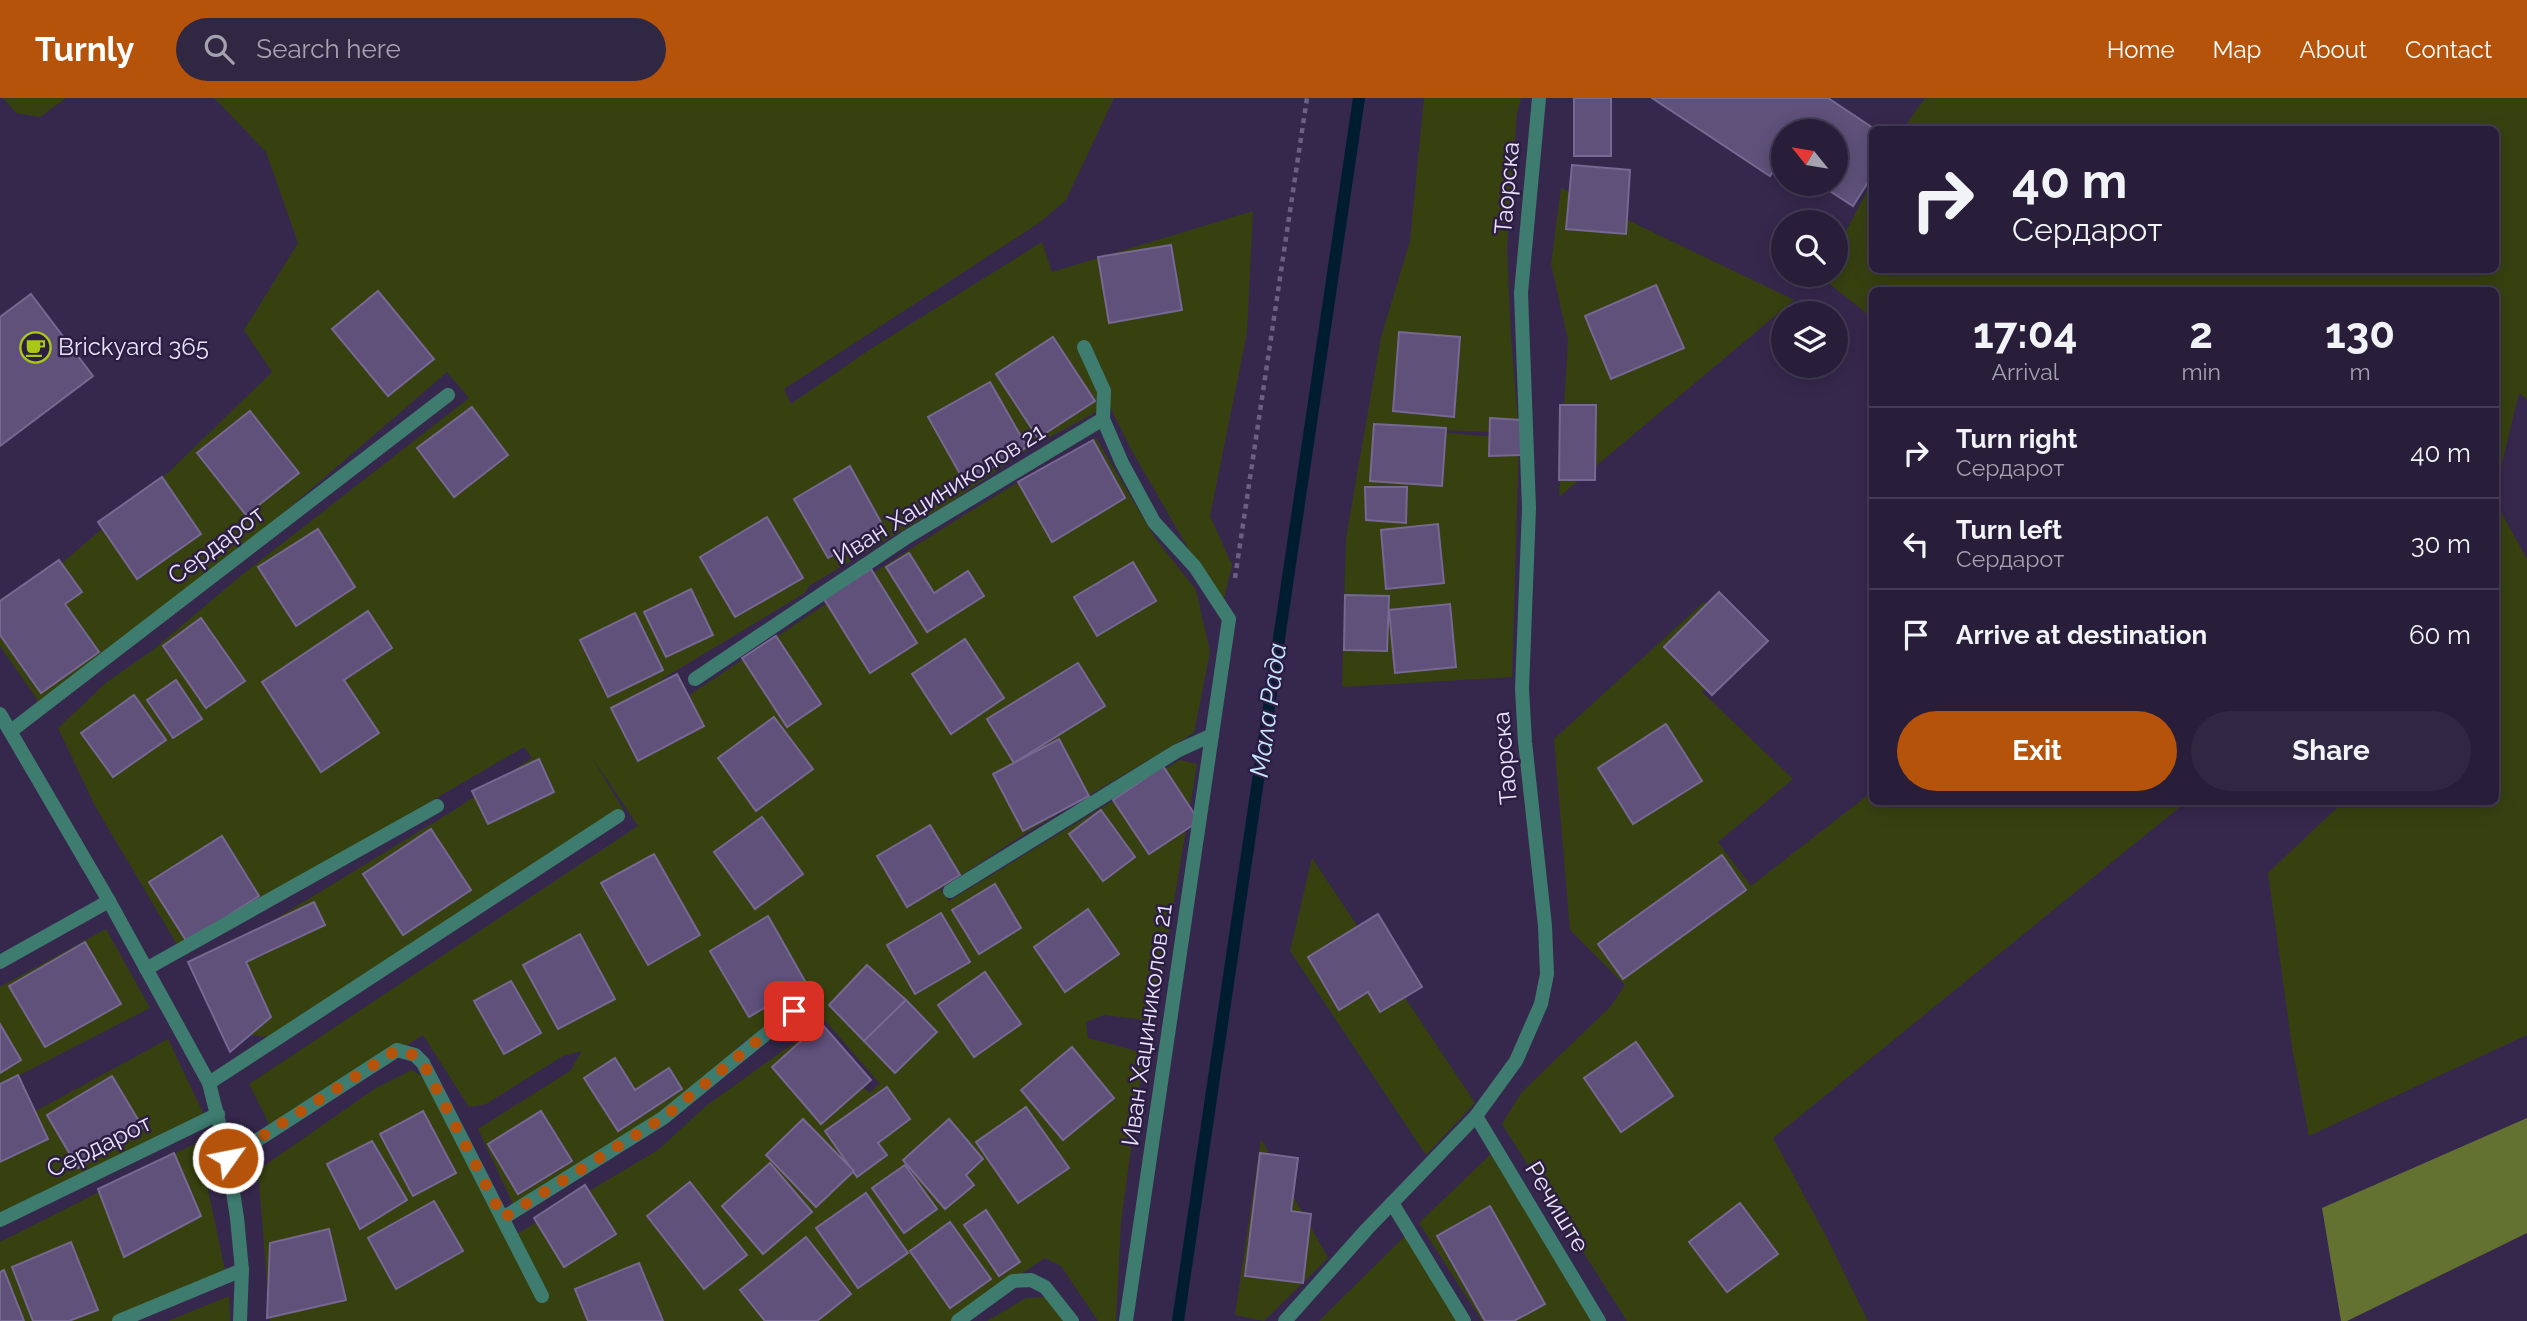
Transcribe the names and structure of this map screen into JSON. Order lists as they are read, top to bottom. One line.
{"streets":{"street":["Таорска","Иван Хаџиниколов 21","Сердарот","Речиште"]},"crossings":[["Таорска","Речиште"]],"water":["Мала Рада"],"places":{"cafe":["Brickyard 365"]},"north":"top left","page":{"header":"Turnly","search":"Search here","nav":["Home","Map","About","Contact"],"turn":["40 m","Сердарот"],"eta":["17:04","Arrival","2","min","130","m"],"list":[{"name":"Turn right","note":"Сердарот","value":"40 m"},{"name":"Turn left","note":"Сердарот","value":"30 m"},{"name":"Arrive at destination","value":"60 m"}],"buttons":["Exit","Share"]}}
